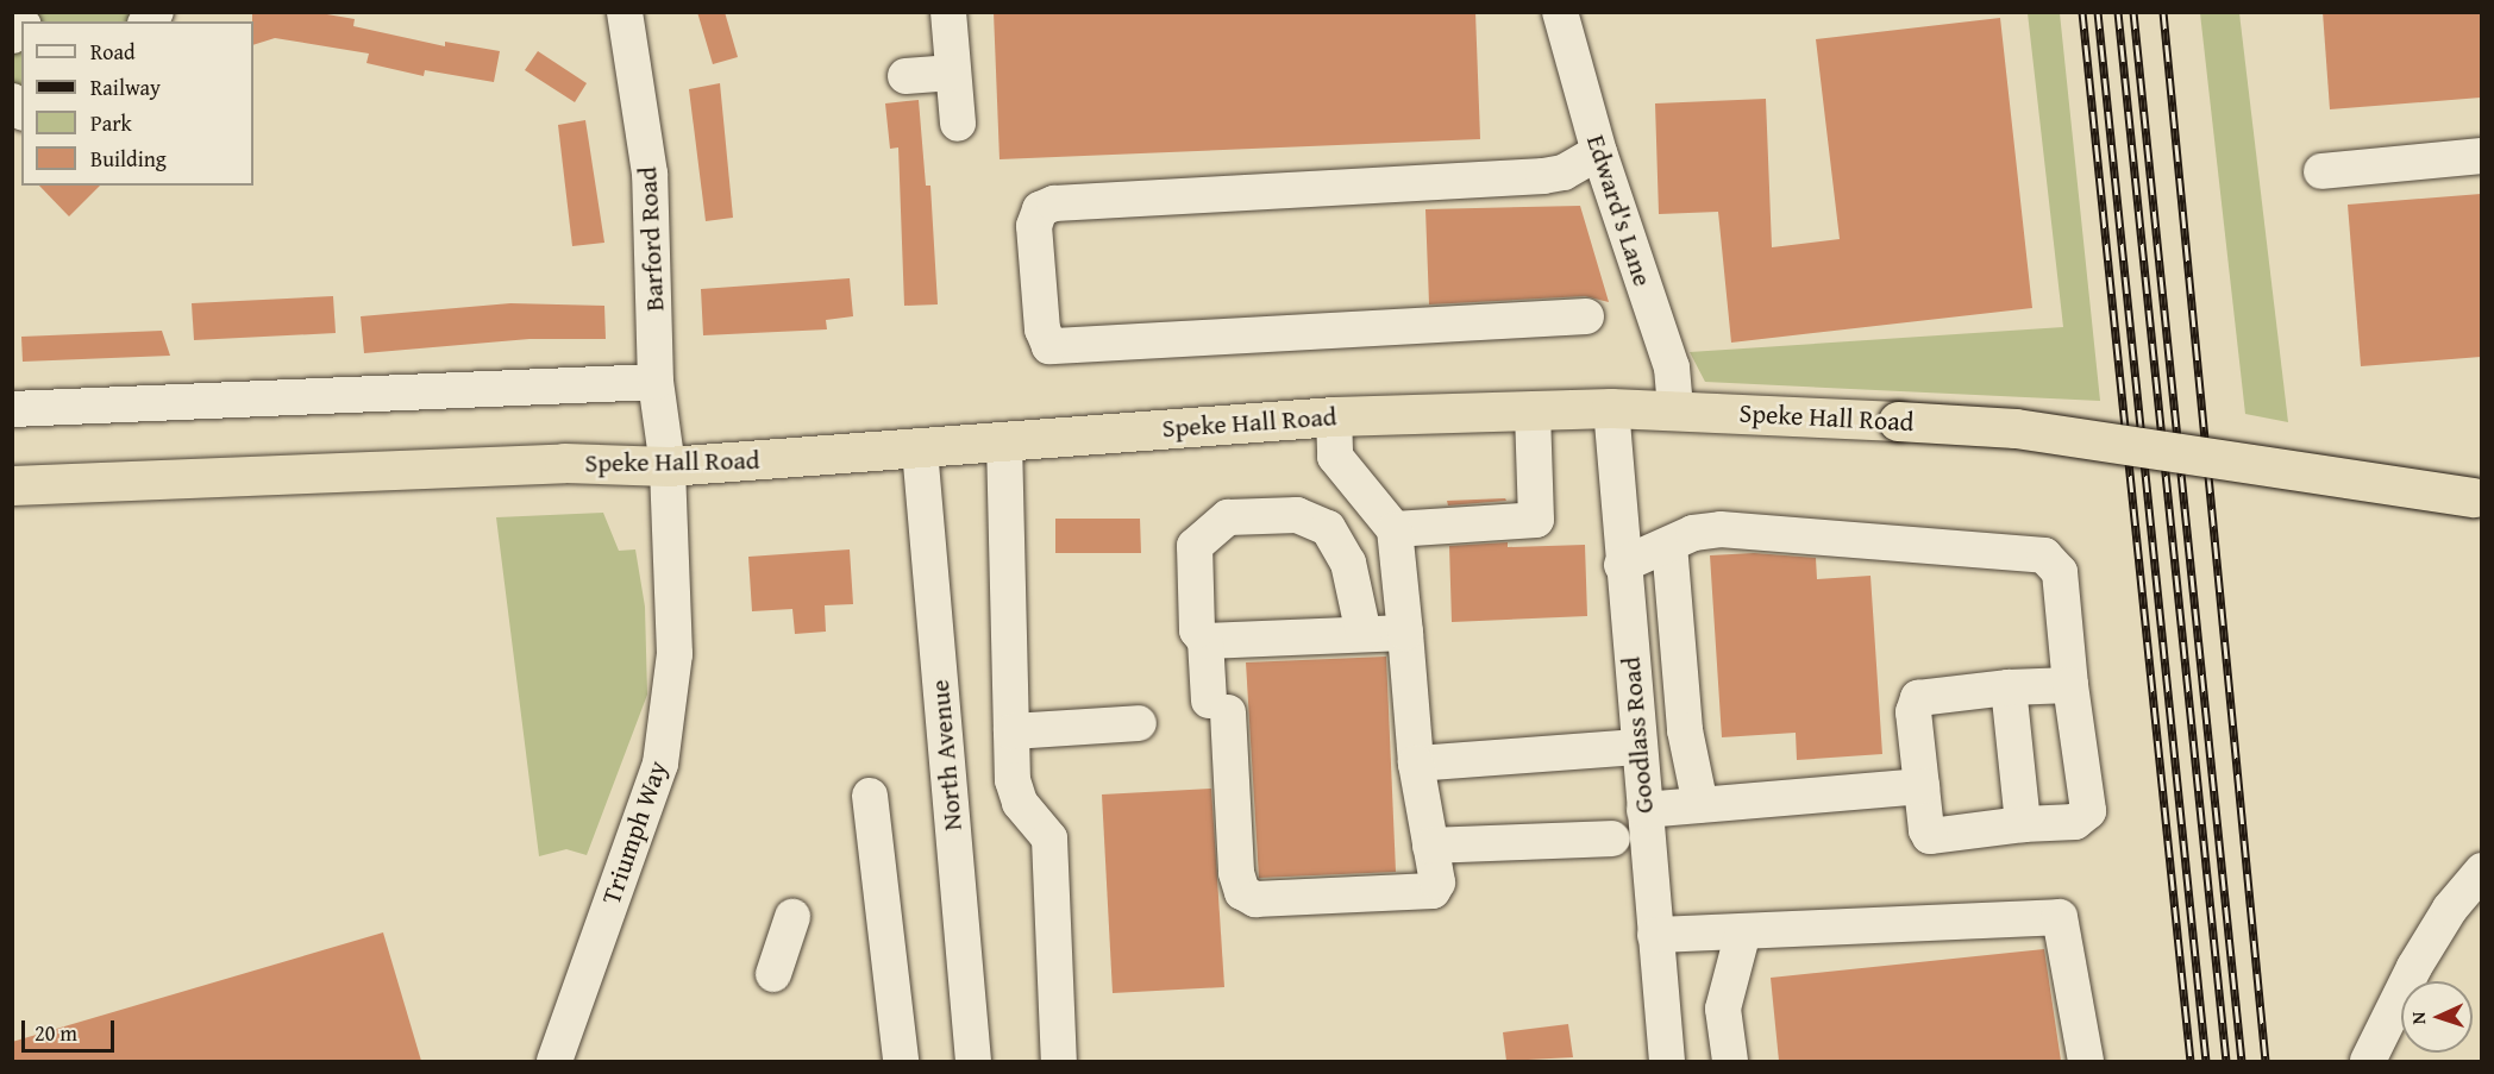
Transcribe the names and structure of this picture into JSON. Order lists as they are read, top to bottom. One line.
{"streets":{"highway":["Speke Hall Road"],"street":["Edward's Lane","Barford Road","Goodlass Road","North Avenue","Triumph Way"]},"crossings":[["Edward's Lane","Speke Hall Road"],["Barford Road","Speke Hall Road"],["Barford Road","Triumph Way"],["Speke Hall Road","Goodlass Road"],["Speke Hall Road","North Avenue"],["Speke Hall Road","Triumph Way"]],"legend":["Road","Railway","Park","Building"],"scale_bar":"20 m","north":"left"}
